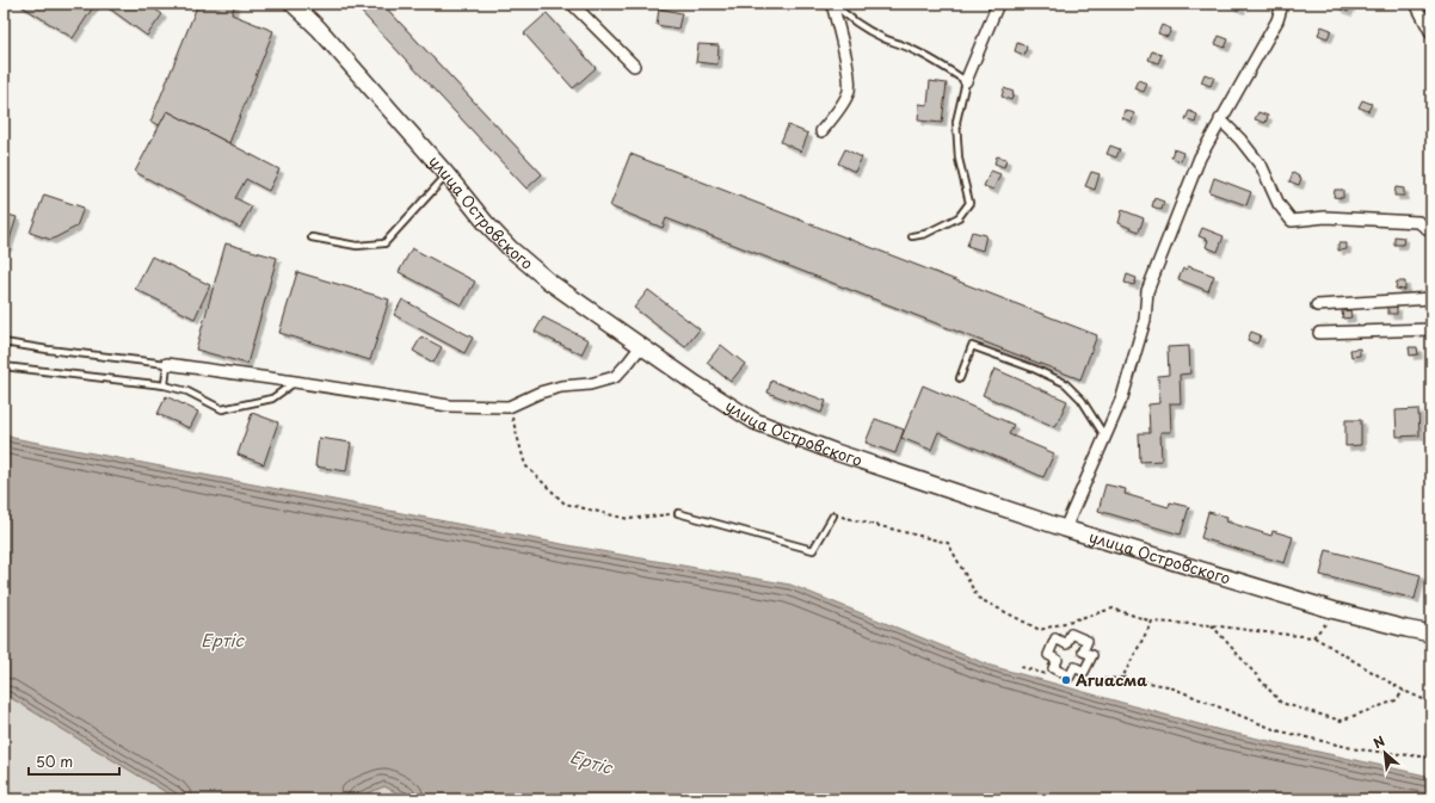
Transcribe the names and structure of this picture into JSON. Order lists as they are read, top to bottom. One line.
{"streets":{"main road":["улица Островского"]},"water":["Ертіс"],"places":["Агиасма"],"scale_bar":"50 m","north":"top left"}
